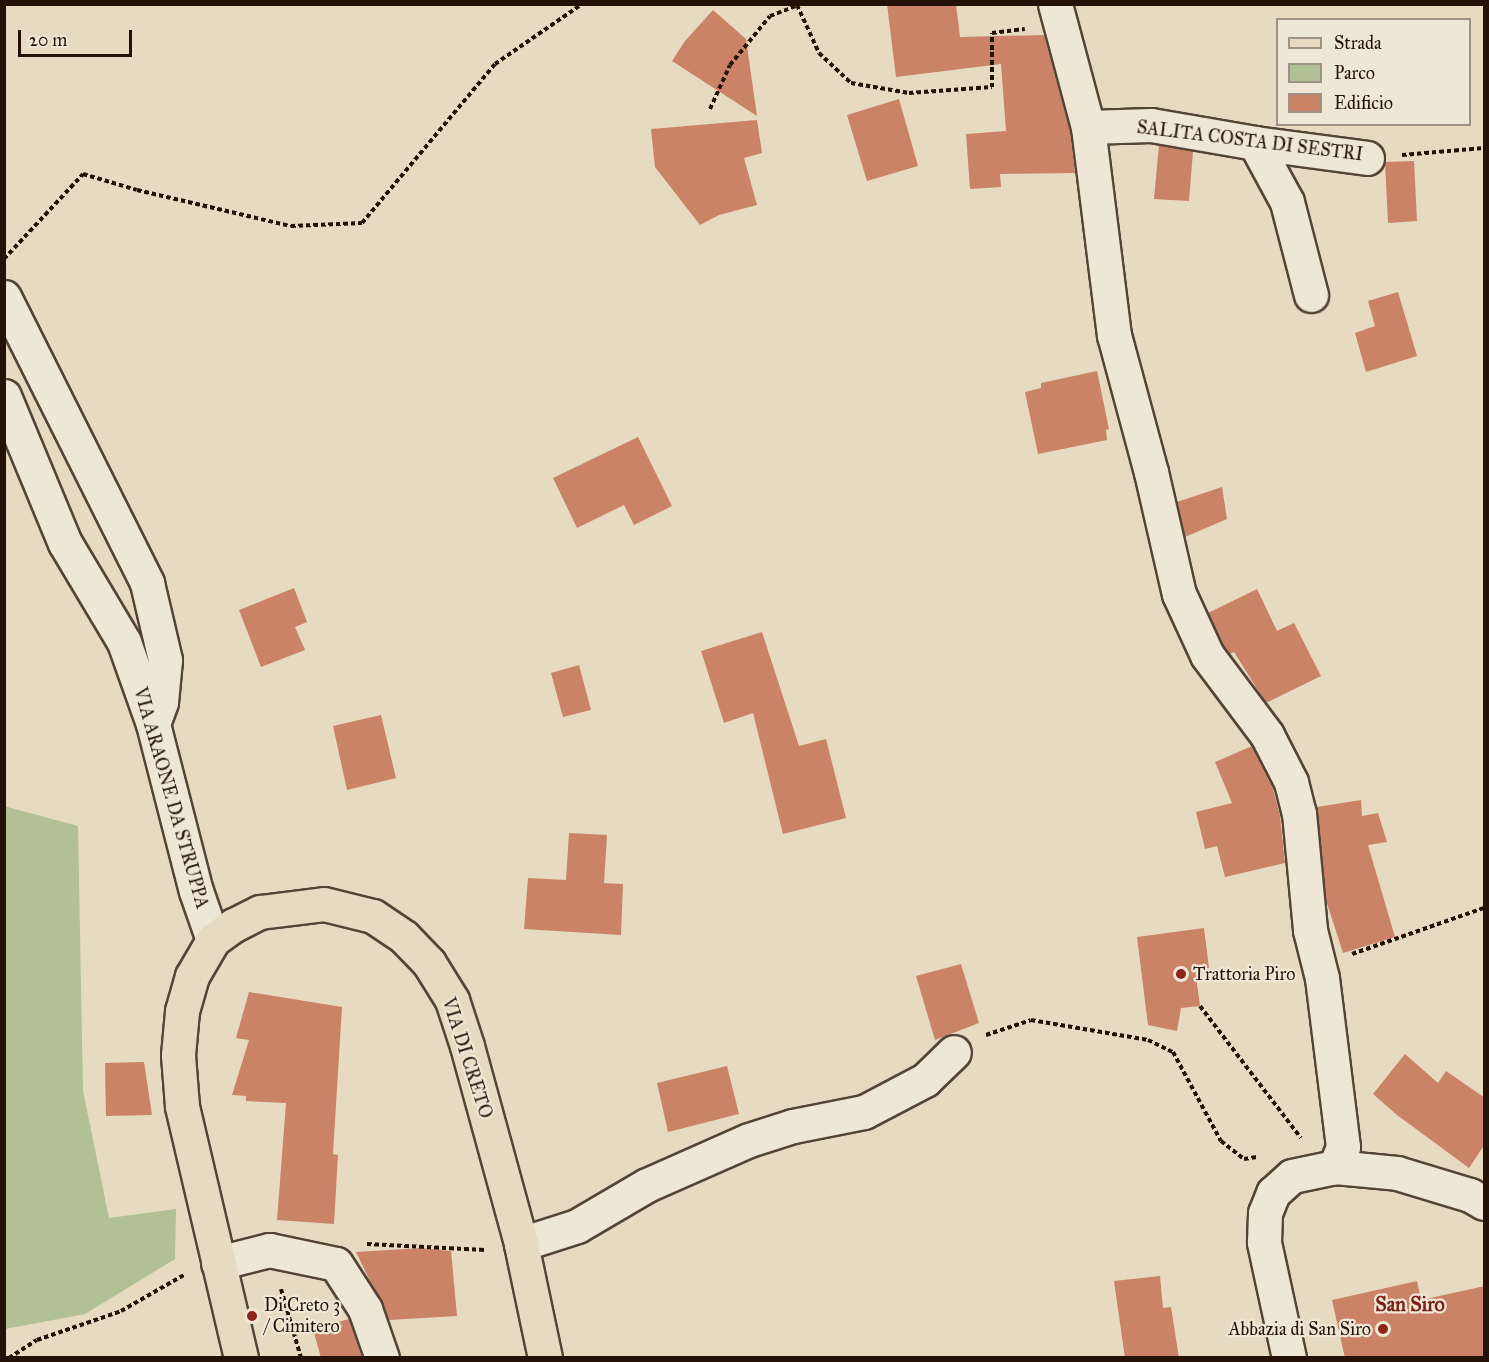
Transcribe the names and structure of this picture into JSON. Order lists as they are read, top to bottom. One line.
{"streets":{"main road":["VIA DI CRETO"],"street":["SALITA COSTA DI SESTRI","VIA ARAONE DA STRUPPA"]},"crossings":[["VIA ARAONE DA STRUPPA","VIA DI CRETO"]],"districts":["San Siro"],"places":["Trattoria Piro","Di Creto 3 / Cimitero","Abbazia di San Siro"],"legend":["Strada","Parco","Edificio"],"scale_bar":"20 m"}
